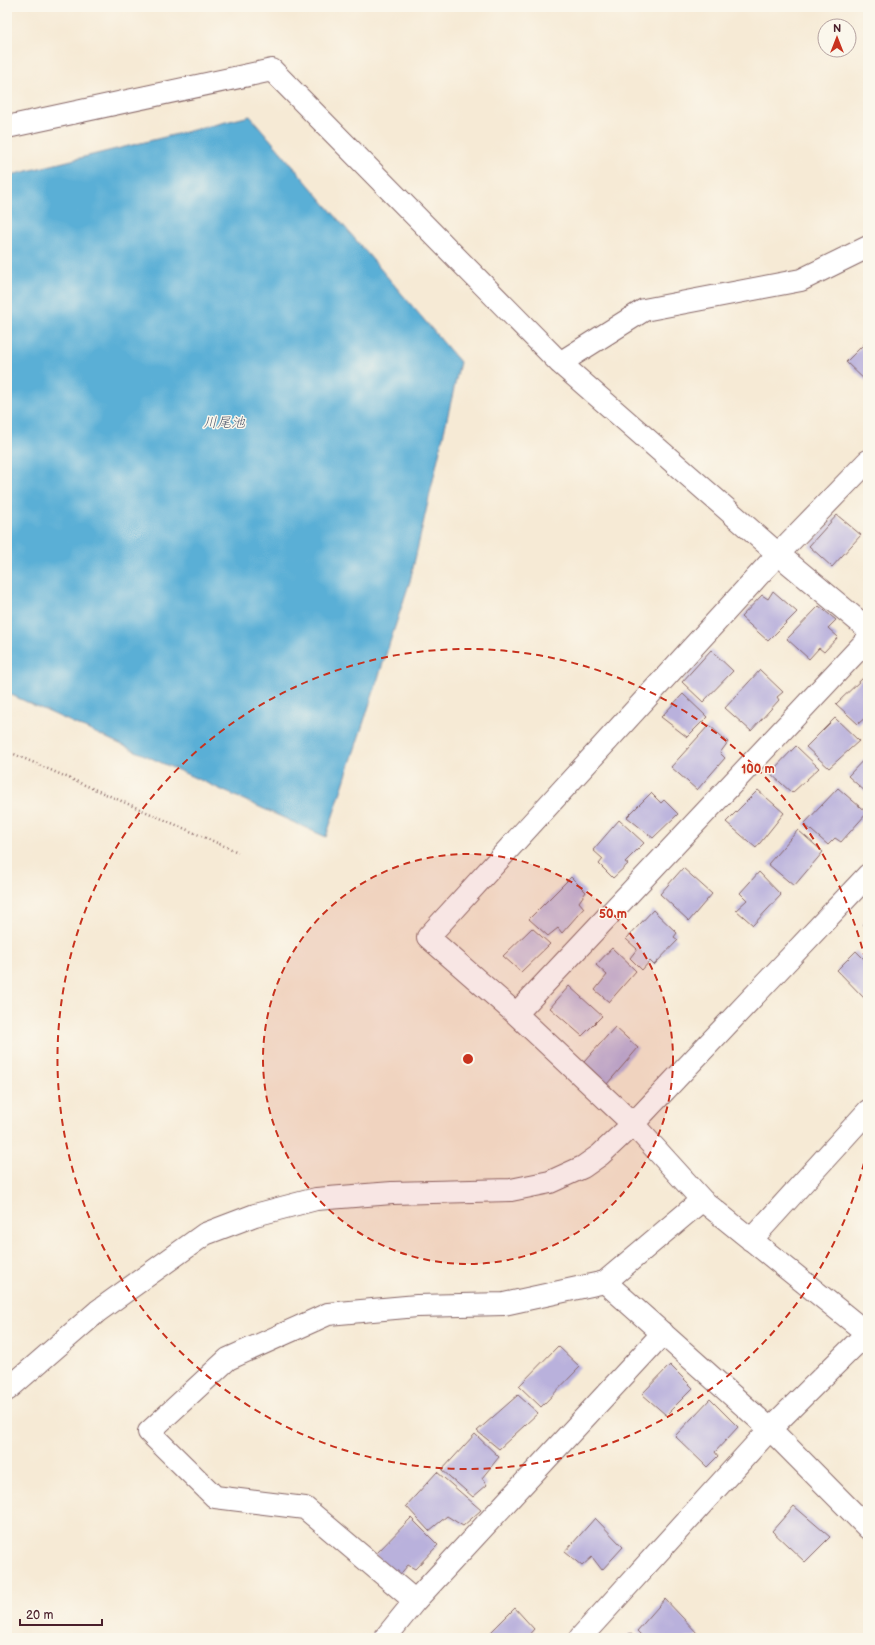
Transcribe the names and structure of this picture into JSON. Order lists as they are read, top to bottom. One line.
{"water":["川尾池"],"scale_bar":"20 m","north":"top","rings":["100 m","50 m"]}
